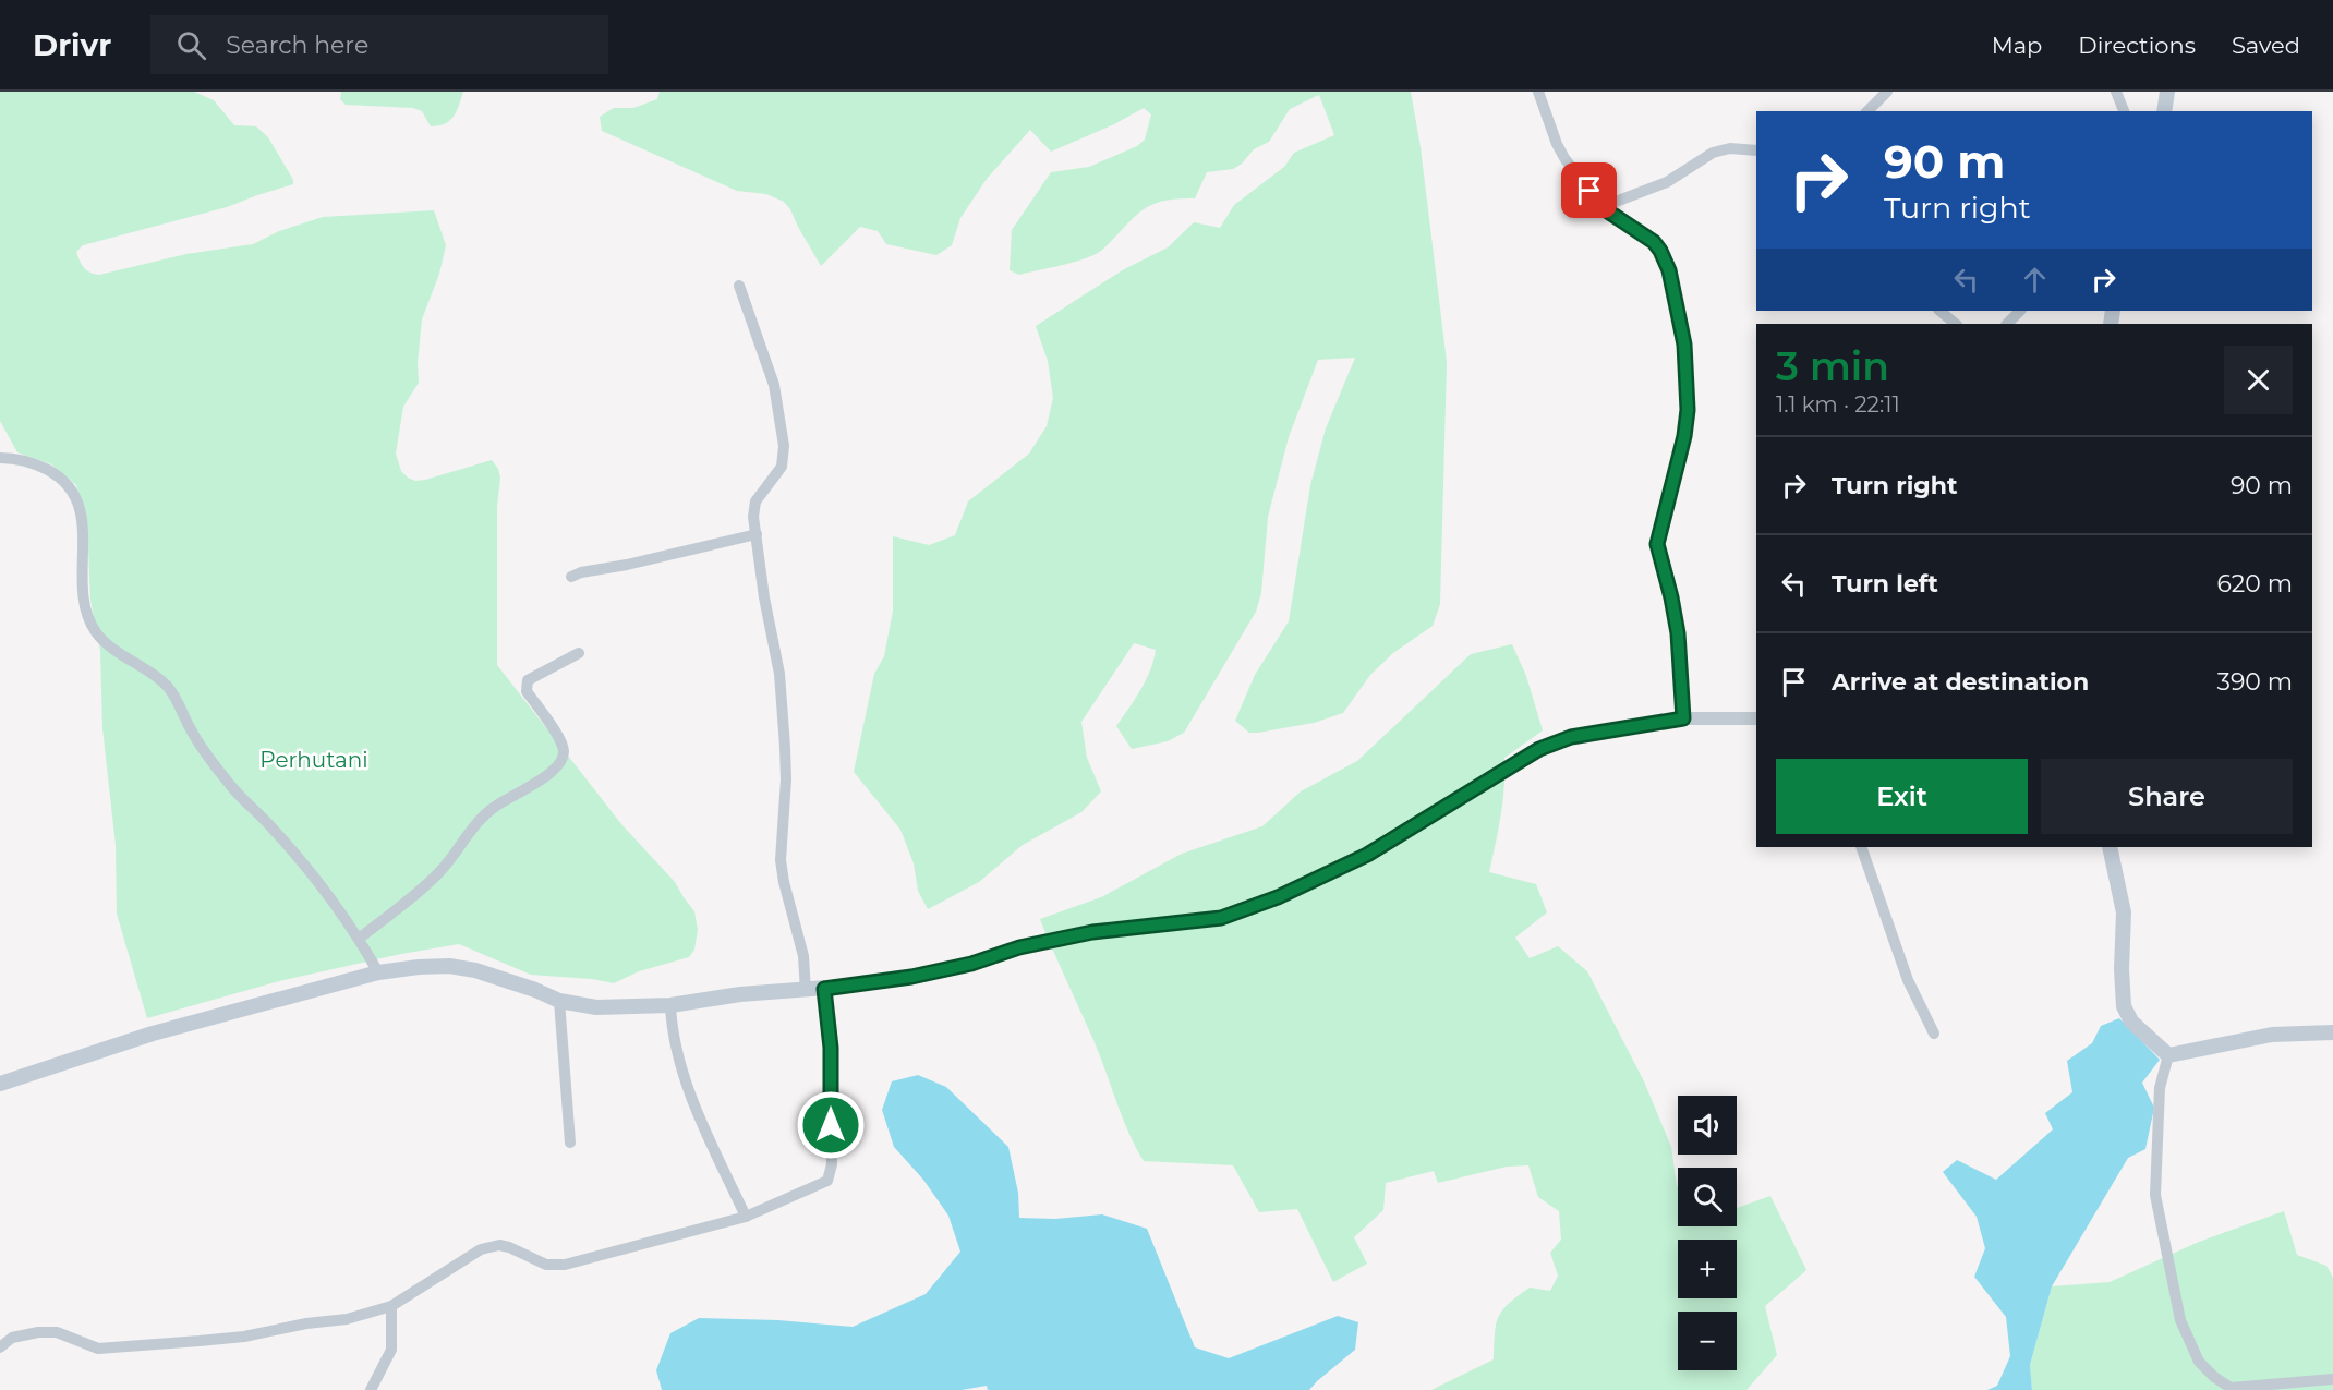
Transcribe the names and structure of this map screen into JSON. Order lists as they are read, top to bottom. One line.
{"parks":["Perhutani"],"page":{"header":"Drivr","search":"Search here","nav":["Map","Directions","Saved"],"turn":["90 m","Turn right"],"heading":["3 min","1.1 km · 22:11"],"list":[{"name":"Turn right","value":"90 m"},{"name":"Turn left","value":"620 m"},{"name":"Arrive at destination","value":"390 m"}],"buttons":["Exit","Share"],"map_buttons":["+","−"]}}
